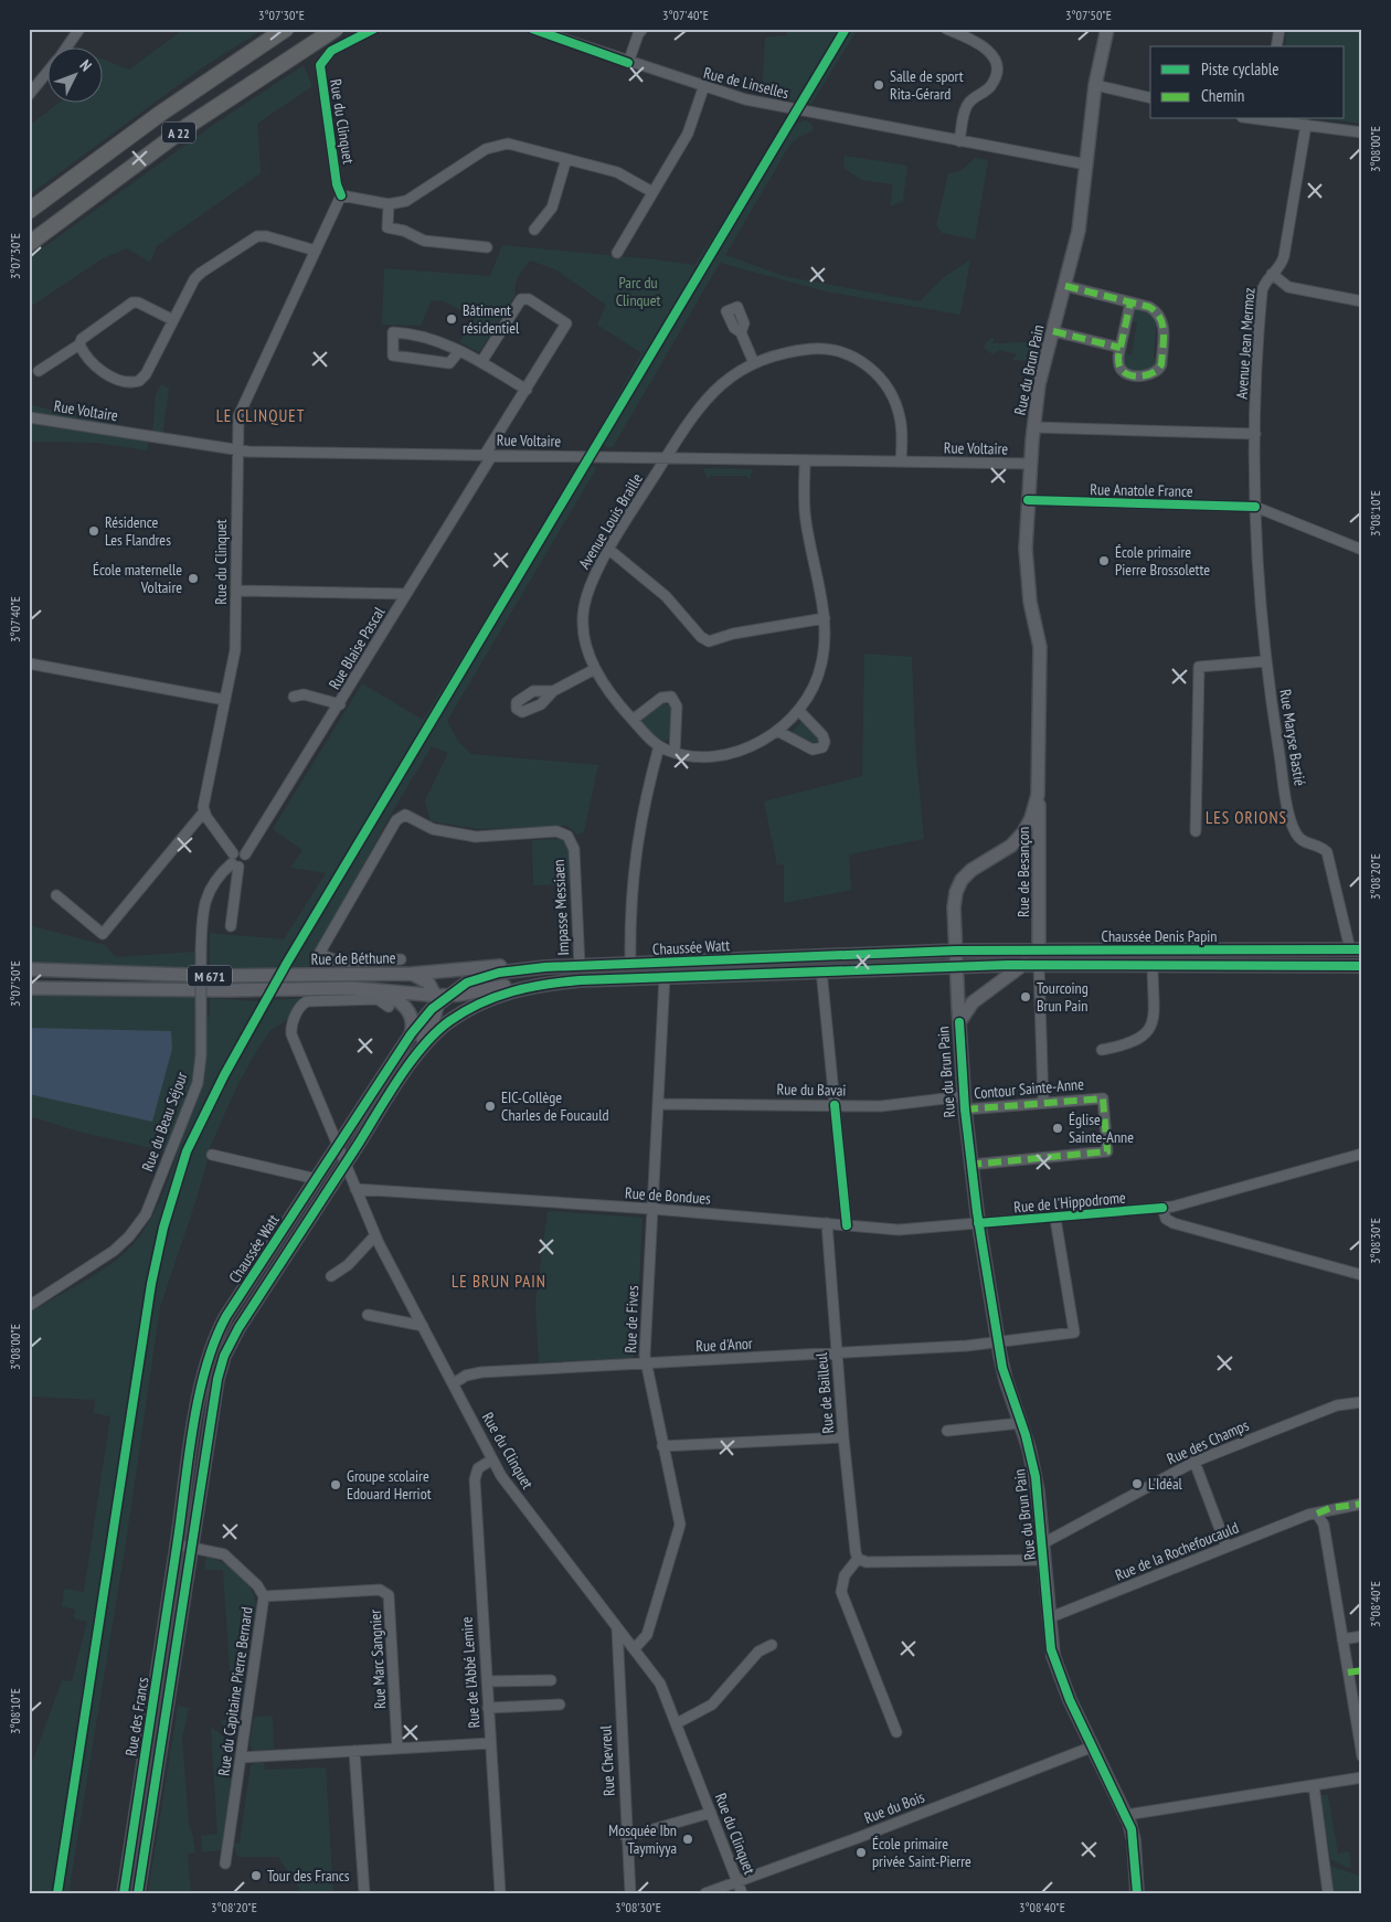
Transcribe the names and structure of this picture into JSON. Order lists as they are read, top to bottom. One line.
{"streets":{"highway":["A 22"],"main road":["Rue du Brun Pain","Rue de Besançon","Chaussée Denis Papin","Chaussée Watt","Rue de Béthune","M 671","Rue des Francs"],"street":["Rue de Linselles","Rue du Clinquet","Avenue Jean Mermoz","Rue Voltaire","Rue Anatole France","Avenue Louis Braille","Rue Blaise Pascal","Rue Maryse Bastié","Impasse Messiaen","Contour Sainte-Anne","Rue du Bavai","Rue du Beau Séjour","Rue de Bondues","Rue de l'Hippodrome","Rue de Fives","Rue d'Anor","Rue de Bailleul","Rue des Champs","Rue de la Rochefoucauld","Rue Marc Sangnier","Rue de l'Abbé Lemire","Rue du Capitaine Pierre Bernard","Rue Chevreul","Rue du Bois"]},"crossings":[["Rue de Linselles","Rue du Brun Pain"],["Rue du Clinquet","Rue Voltaire"],["Rue du Clinquet","Chaussée Watt"],["Rue du Clinquet","Rue de Bondues"],["Rue du Clinquet","Rue de Fives"],["Rue du Clinquet","Rue d'Anor"],["Rue du Clinquet","Rue de l'Abbé Lemire"],["Rue du Clinquet","Rue Chevreul"],["Rue du Clinquet","Rue du Bois"],["Avenue Jean Mermoz","Rue Anatole France"],["Avenue Jean Mermoz","Rue Maryse Bastié"],["Rue du Brun Pain","Rue Voltaire"],["Rue du Brun Pain","Rue Anatole France"],["Rue du Brun Pain","Rue de Besançon"],["Rue du Brun Pain","Chaussée Denis Papin"],["Rue du Brun Pain","Chaussée Watt"],["Rue du Brun Pain","Contour Sainte-Anne"],["Rue du Brun Pain","Rue du Bavai"],["Rue du Brun Pain","Rue de Bondues"],["Rue du Brun Pain","Rue de l'Hippodrome"],["Rue du Brun Pain","Rue d'Anor"],["Rue du Brun Pain","Rue des Champs"],["Rue du Brun Pain","Rue de la Rochefoucauld"],["Rue du Brun Pain","Rue du Bois"],["Rue Voltaire","Avenue Louis Braille"],["Rue Voltaire","Rue Blaise Pascal"],["Rue Anatole France","Rue Maryse Bastié"],["Rue Blaise Pascal","Rue du Beau Séjour"],["Rue Maryse Bastié","Chaussée Denis Papin"],["Rue de Besançon","Chaussée Denis Papin"],["Impasse Messiaen","Chaussée Watt"],["Chaussée Denis Papin","Chaussée Watt"],["Chaussée Watt","Rue de Béthune"],["Chaussée Watt","Rue de Fives"],["Chaussée Watt","Rue du Capitaine Pierre Bernard"],["Chaussée Watt","Rue des Francs"],["Contour Sainte-Anne","Rue du Bavai"],["Rue du Bavai","Rue de Fives"],["Rue de Bondues","Rue de l'Hippodrome"],["Rue de Bondues","Rue de Fives"],["Rue de Bondues","Rue de Bailleul"],["Rue de l'Hippodrome","Rue d'Anor"],["Rue de Fives","Rue d'Anor"],["Rue d'Anor","Rue de Bailleul"],["Rue Marc Sangnier","Rue du Capitaine Pierre Bernard"],["Rue du Capitaine Pierre Bernard","Rue des Francs"]],"districts":["LE CLINQUET","LES ORIONS","LE BRUN PAIN"],"parks":["Parc du Clinquet"],"places":["Salle de sport Rita-Gérard","Bâtiment résidentiel","Résidence Les Flandres","École primaire Pierre Brossolette","École maternelle Voltaire","Tourcoing Brun Pain","EIC-Collège Charles de Foucauld","Église Sainte-Anne","L'Idéal","Groupe scolaire Edouard Herriot","Mosquée Ibn Taymiyya","École primaire privée Saint-Pierre","Tour des Francs"],"legend":["Piste cyclable","Chemin"],"north":"top right","coordinates":["3°07'30\"E","3°07'40\"E","3°07'50\"E","3°08'00\"E","3°08'10\"E","3°08'20\"E","3°08'30\"E","3°08'40\"E"]}
